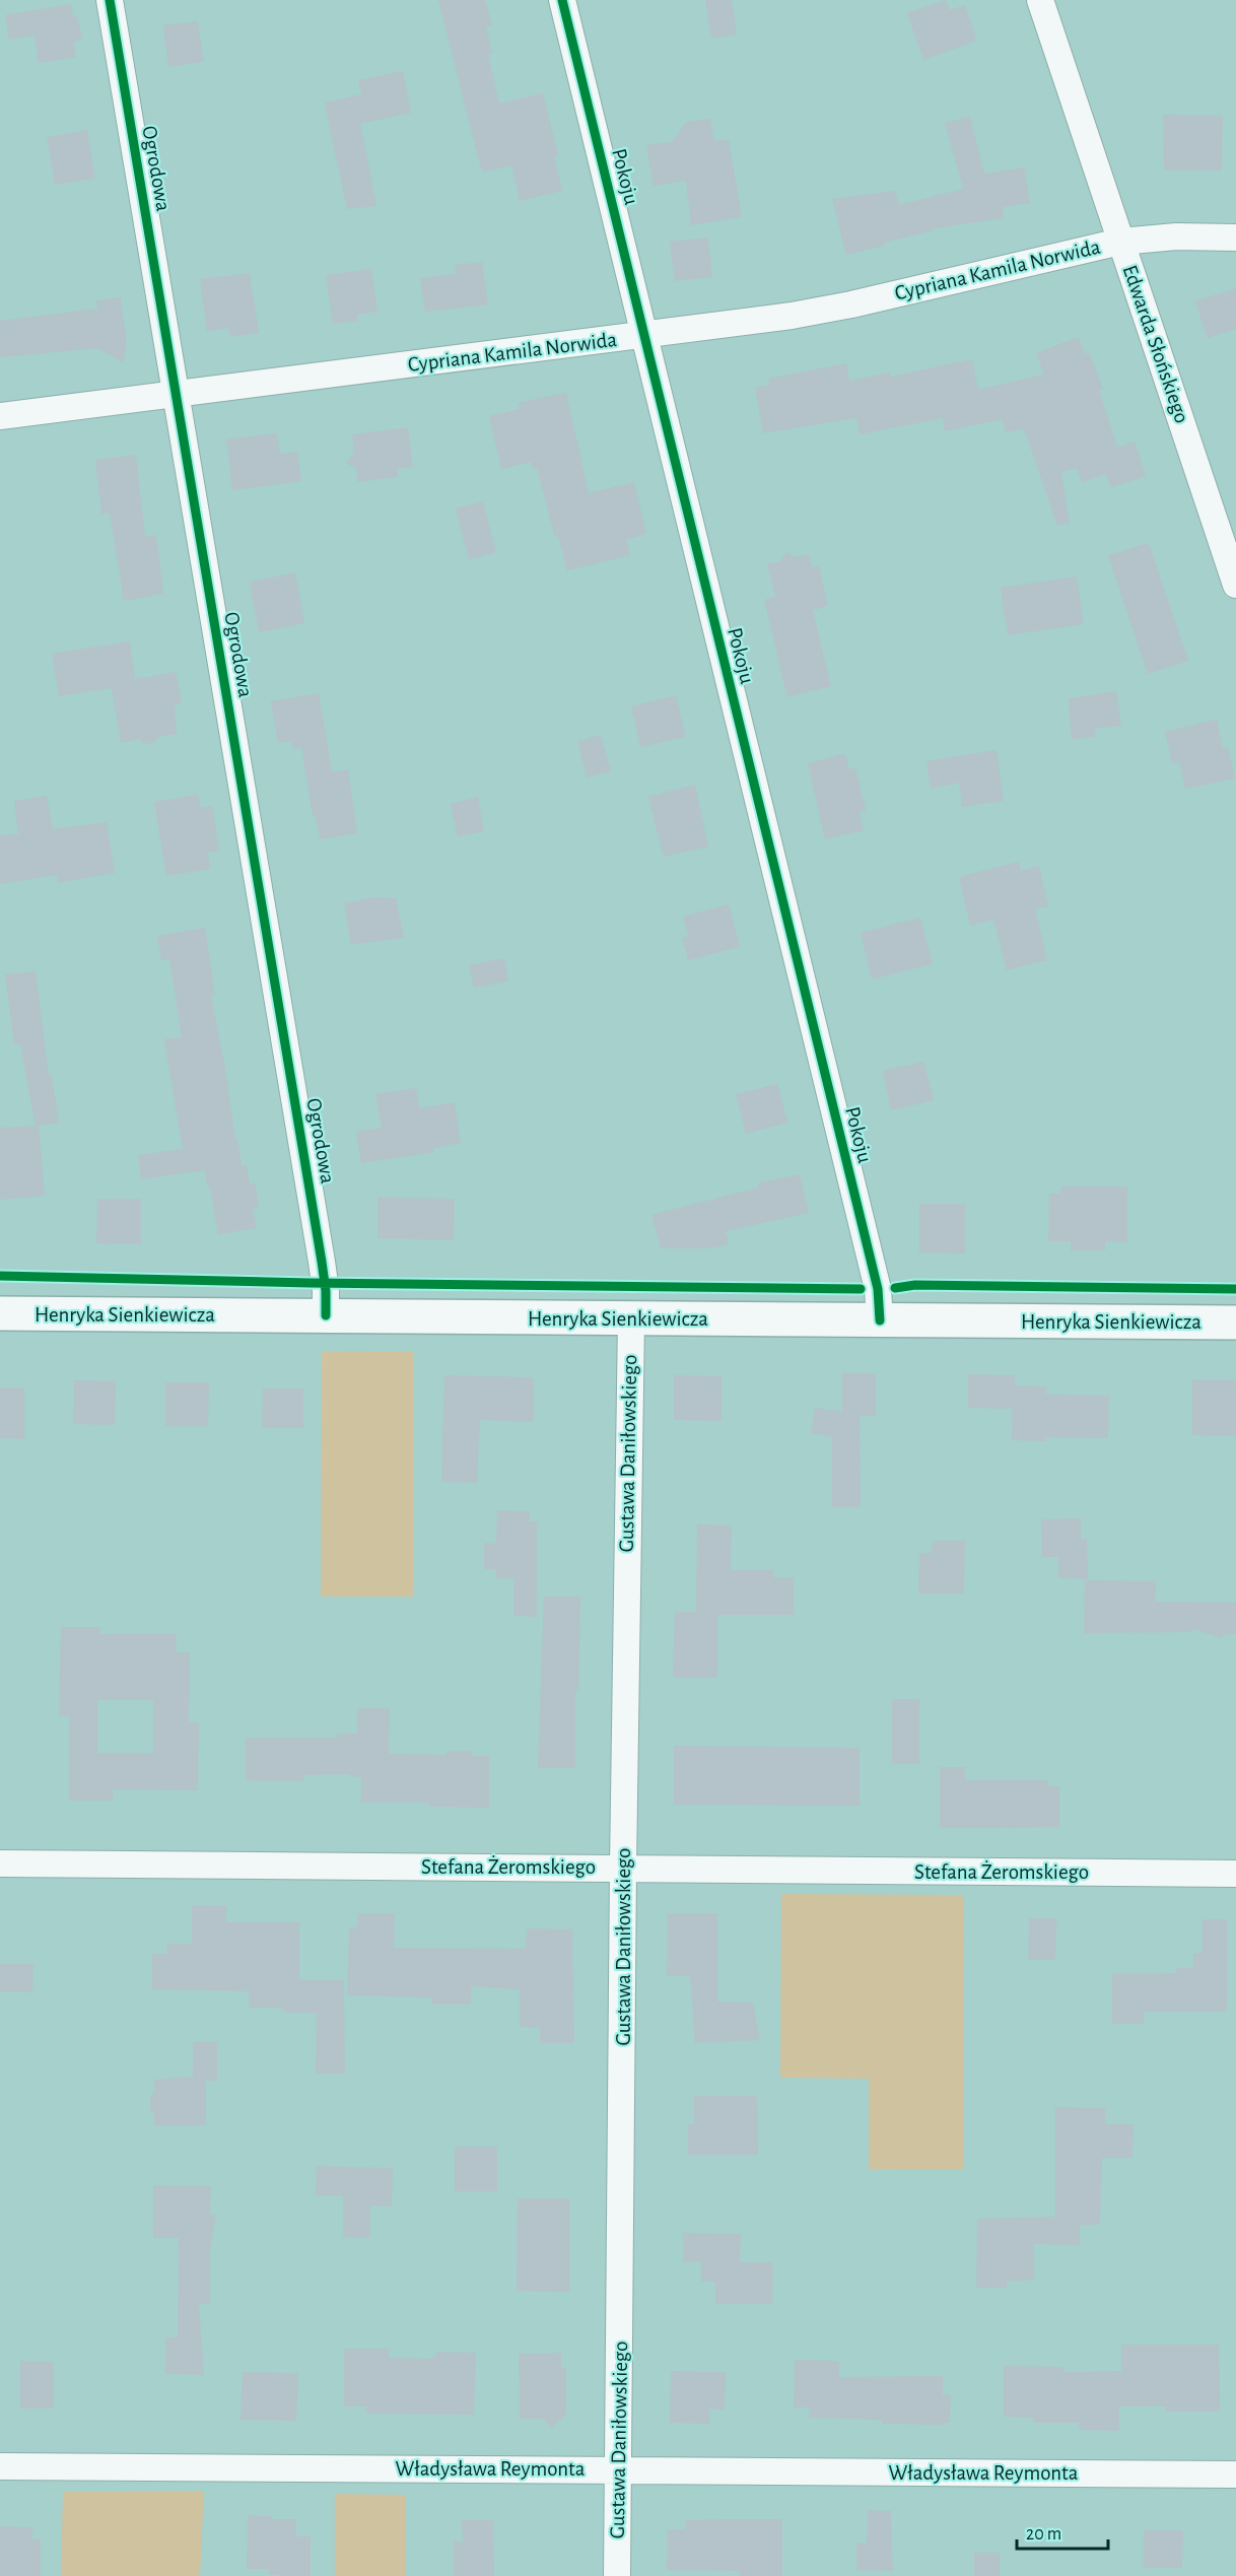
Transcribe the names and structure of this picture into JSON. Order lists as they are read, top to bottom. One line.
{"streets":{"street":["Ogrodowa","Pokoju","Cypriana Kamila Norwida","Edwarda Słońskiego","Henryka Sienkiewicza","Gustawa Daniłowskiego","Stefana Żeromskiego","Władysława Reymonta"]},"crossings":[["Ogrodowa","Cypriana Kamila Norwida"],["Ogrodowa","Henryka Sienkiewicza"],["Pokoju","Cypriana Kamila Norwida"],["Pokoju","Henryka Sienkiewicza"],["Cypriana Kamila Norwida","Edwarda Słońskiego"],["Henryka Sienkiewicza","Gustawa Daniłowskiego"],["Gustawa Daniłowskiego","Stefana Żeromskiego"],["Gustawa Daniłowskiego","Władysława Reymonta"]],"scale_bar":"20 m"}
